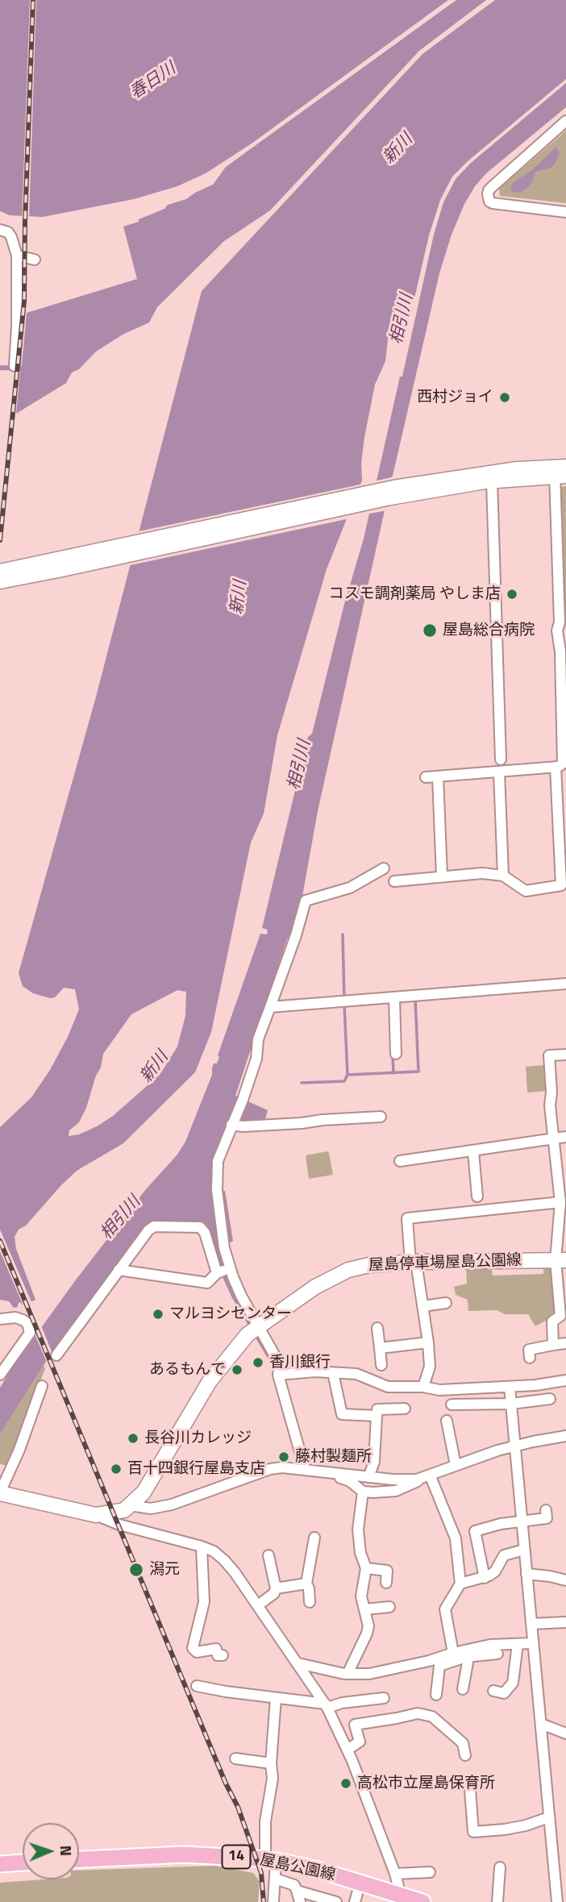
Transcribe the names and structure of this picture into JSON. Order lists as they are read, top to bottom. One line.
{"streets":{"main road":["屋島停車場屋島公園線","14","屋島公園線"]},"water":["春日川","新川","相引川"],"places":["西村ジョイ","コスモ調剤薬局 やしま店","屋島総合病院","マルヨシセンター","香川銀行","あるもんで","長谷川カレッジ","藤村製麺所","百十四銀行屋島支店","潟元","高松市立屋島保育所"],"north":"right"}
